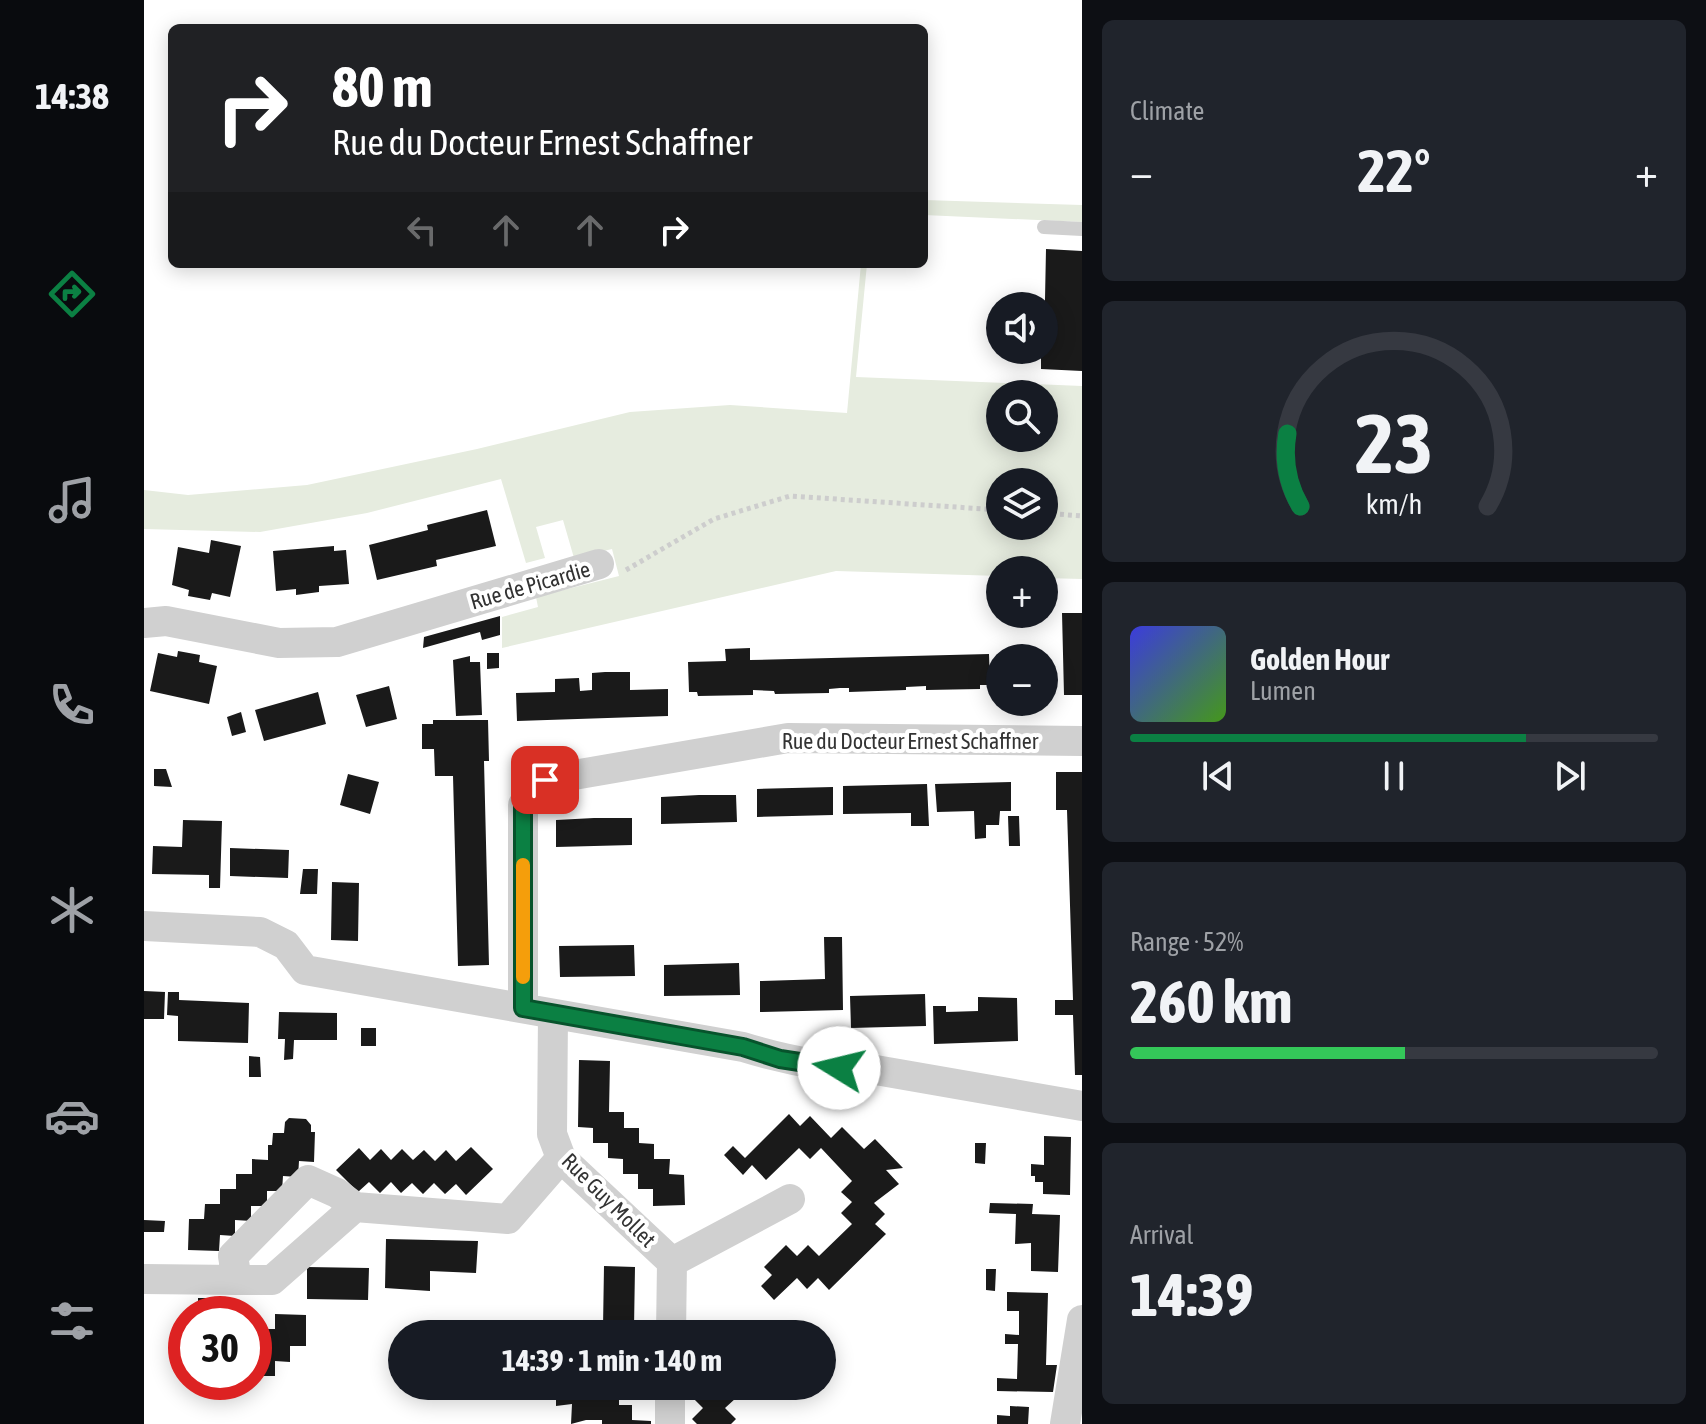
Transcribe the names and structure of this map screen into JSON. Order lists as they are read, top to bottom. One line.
{"streets":{"street":["Rue de Picardie","Rue du Docteur Ernest Schaffner","Rue Guy Mollet"]},"page":{"tabs":"14:38","tile":["Climate",["Range · 52%","260 km"],["Arrival","14:39"]],"turn":["80 m","Rue du Docteur Ernest Schaffner"],"heat":["−","22°","+"],"map_buttons":["+","−"],"song":["Golden Hour","Lumen"],"limit":"30","trip":"14:39 · 1 min · 140 m","gauge":["23","km/h"]}}
